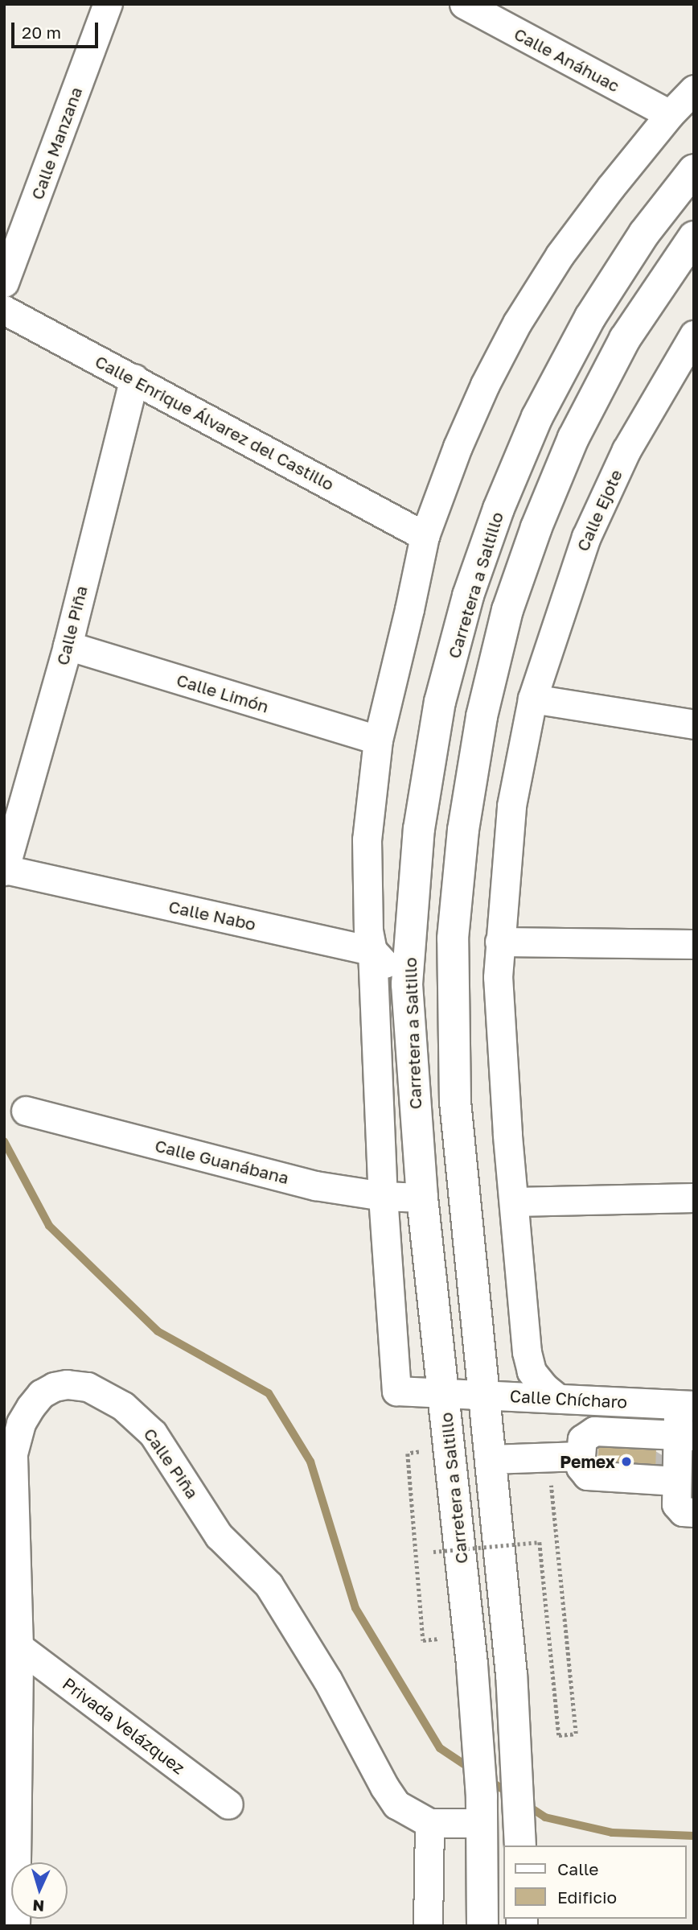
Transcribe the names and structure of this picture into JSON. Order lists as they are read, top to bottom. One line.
{"streets":{"main road":["Carretera a Saltillo"],"street":["Calle Anáhuac","Calle Manzana","Calle Enrique Álvarez del Castillo","Calle Ejote","Calle Piña","Calle Limón","Calle Nabo","Calle Guanábana","Calle Chícharo","Privada Velázquez"]},"crossings":[["Calle Enrique Álvarez del Castillo","Calle Piña"],["Calle Ejote","Calle Chícharo"],["Carretera a Saltillo","Calle Piña"],["Carretera a Saltillo","Calle Guanábana"],["Carretera a Saltillo","Calle Chícharo"],["Calle Piña","Calle Limón"],["Calle Piña","Calle Nabo"],["Calle Piña","Privada Velázquez"],["Calle Guanábana","Calle Chícharo"]],"places":["Pemex"],"legend":["Calle","Edificio"],"scale_bar":"20 m","north":"bottom"}
